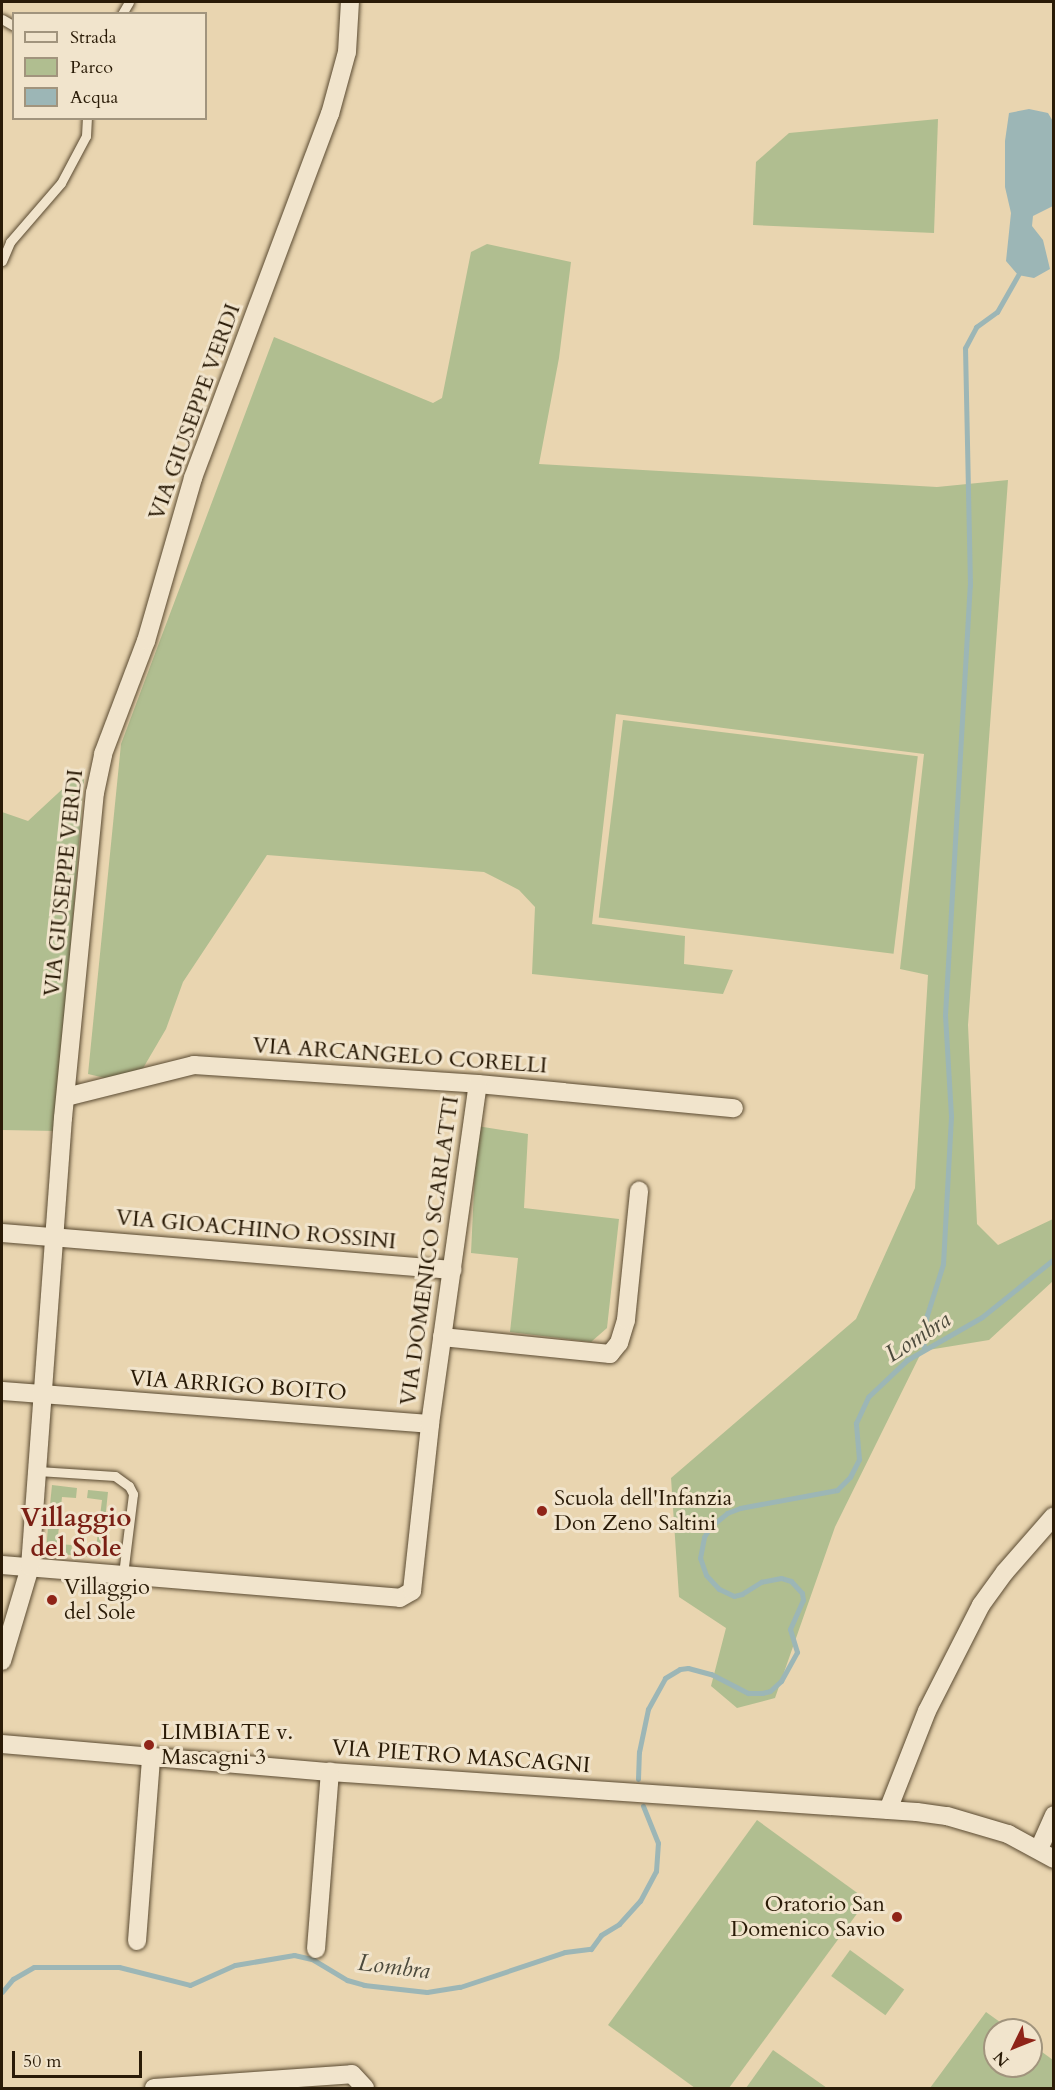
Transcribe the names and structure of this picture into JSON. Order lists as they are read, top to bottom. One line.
{"streets":{"street":["VIA GIUSEPPE VERDI","VIA ARCANGELO CORELLI","VIA GIOACHINO ROSSINI","VIA DOMENICO SCARLATTI","VIA ARRIGO BOITO","VIA PIETRO MASCAGNI"]},"crossings":[["VIA GIUSEPPE VERDI","VIA ARCANGELO CORELLI"],["VIA GIUSEPPE VERDI","VIA GIOACHINO ROSSINI"],["VIA GIUSEPPE VERDI","VIA ARRIGO BOITO"],["VIA ARCANGELO CORELLI","VIA DOMENICO SCARLATTI"],["VIA GIOACHINO ROSSINI","VIA DOMENICO SCARLATTI"],["VIA DOMENICO SCARLATTI","VIA ARRIGO BOITO"]],"districts":["Villaggio del Sole"],"water":["Lombra"],"places":["Scuola dell'Infanzia Don Zeno Saltini","Villaggio del Sole","LIMBIATE v. Mascagni 3","Oratorio San Domenico Savio"],"legend":["Strada","Parco","Acqua"],"scale_bar":"50 m","north":"bottom left"}
